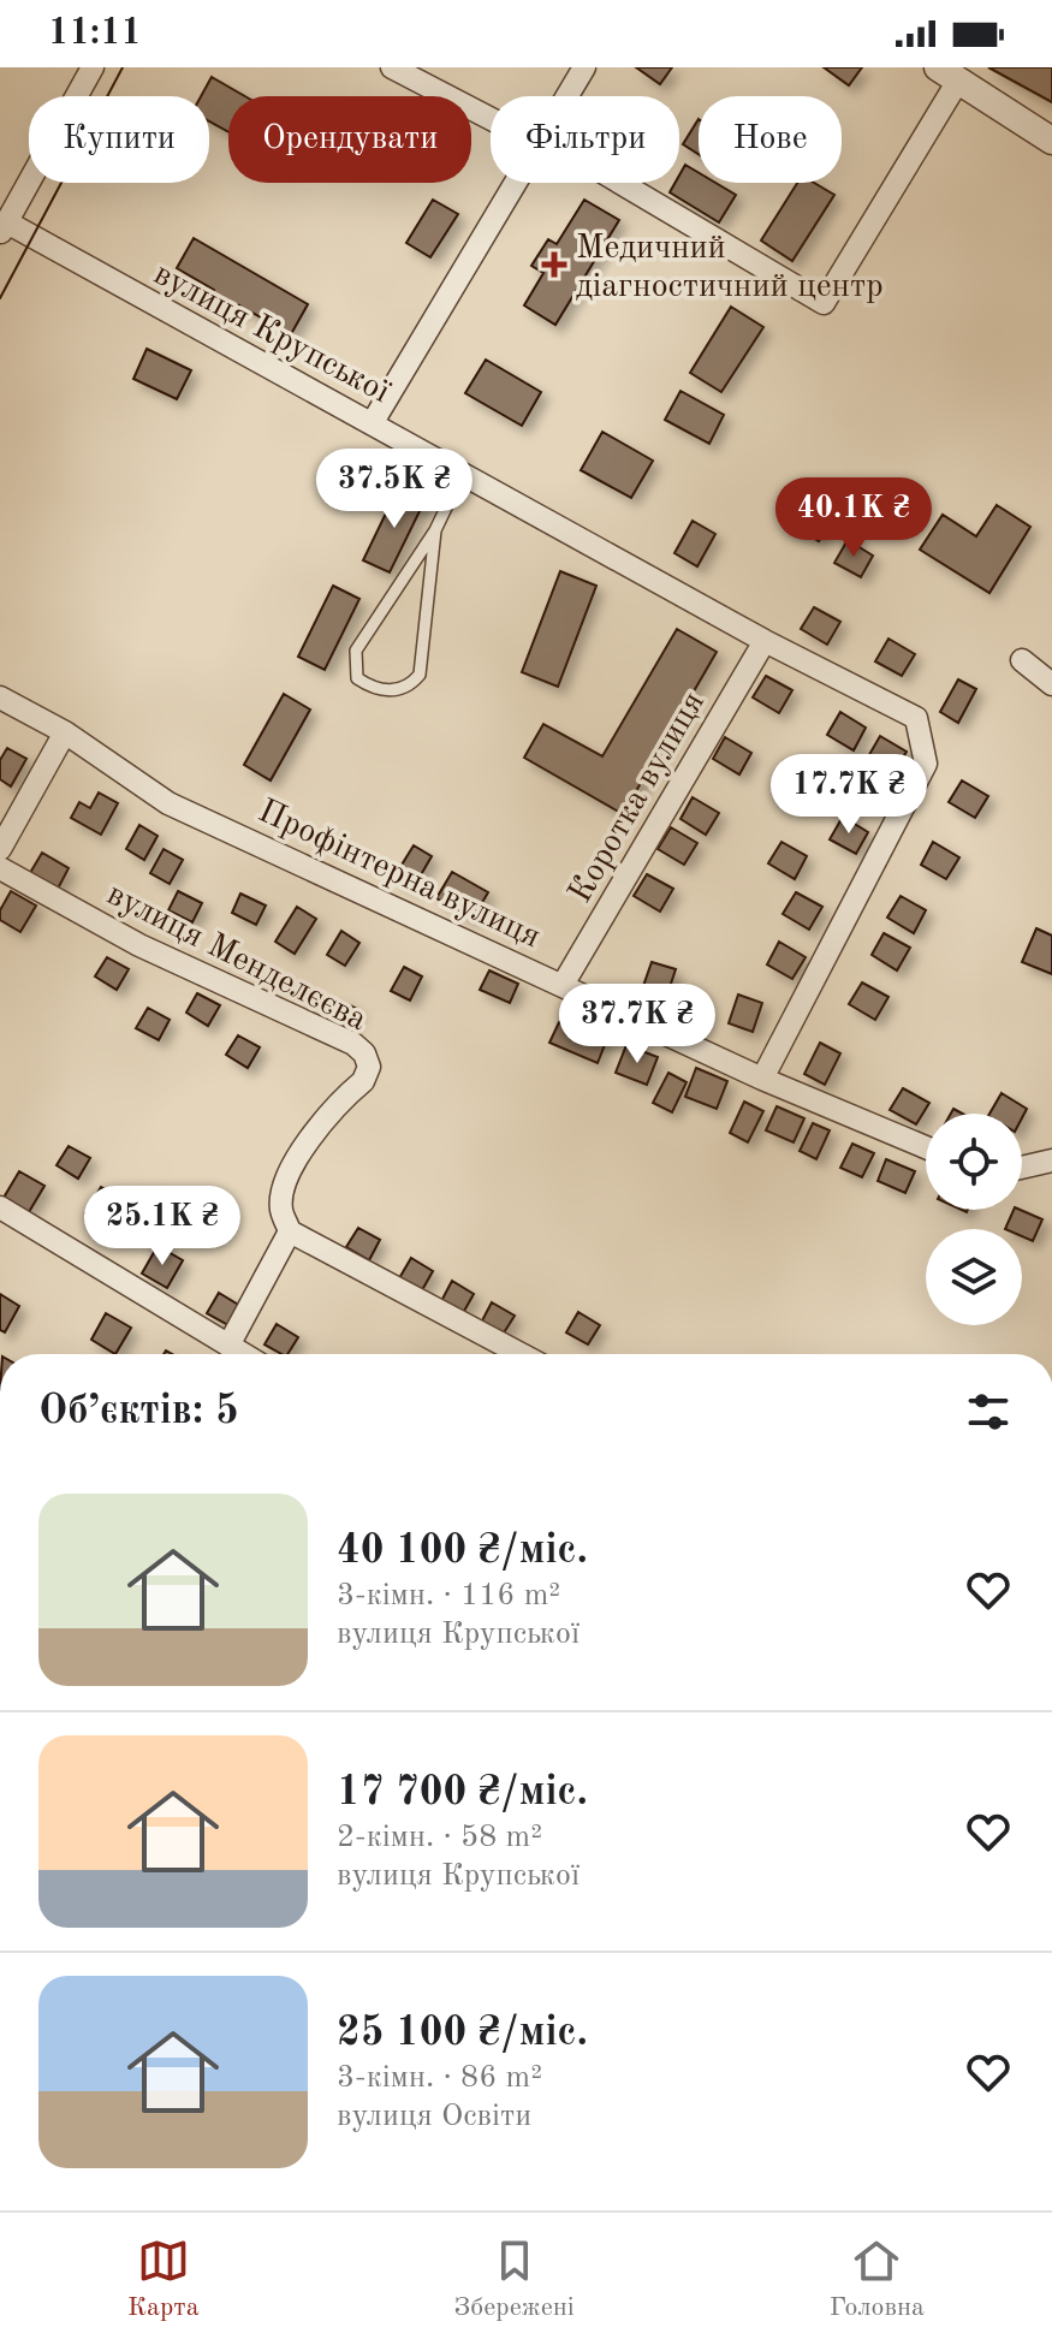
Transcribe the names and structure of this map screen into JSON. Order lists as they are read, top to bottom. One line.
{"streets":{"street":["вулиця Крупської","Коротка вулиця","Профінтерна вулиця","вулиця Менделєєва"]},"crossings":[["вулиця Крупської","Коротка вулиця"],["вулиця Крупської","Профінтерна вулиця"],["Коротка вулиця","Профінтерна вулиця"]],"places":{"health":["Медичний діагностичний центр"]},"page":{"status":"11:11","chip":["Купити","Орендувати","Фільтри","Нове"],"price":["37.5K ₴","40.1K ₴","17.7K ₴","37.7K ₴","25.1K ₴"],"heading":"Об’єктів: 5","list":[{"name":"40 100 ₴/міс.","note":"3-кімн. · 116 m² · вулиця Крупської"},{"name":"17 700 ₴/міс.","note":"2-кімн. · 58 m² · вулиця Крупської"},{"name":"25 100 ₴/міс.","note":"3-кімн. · 86 m² · вулиця Освіти"}],"tabs":["Карта","Збережені","Головна"]}}
